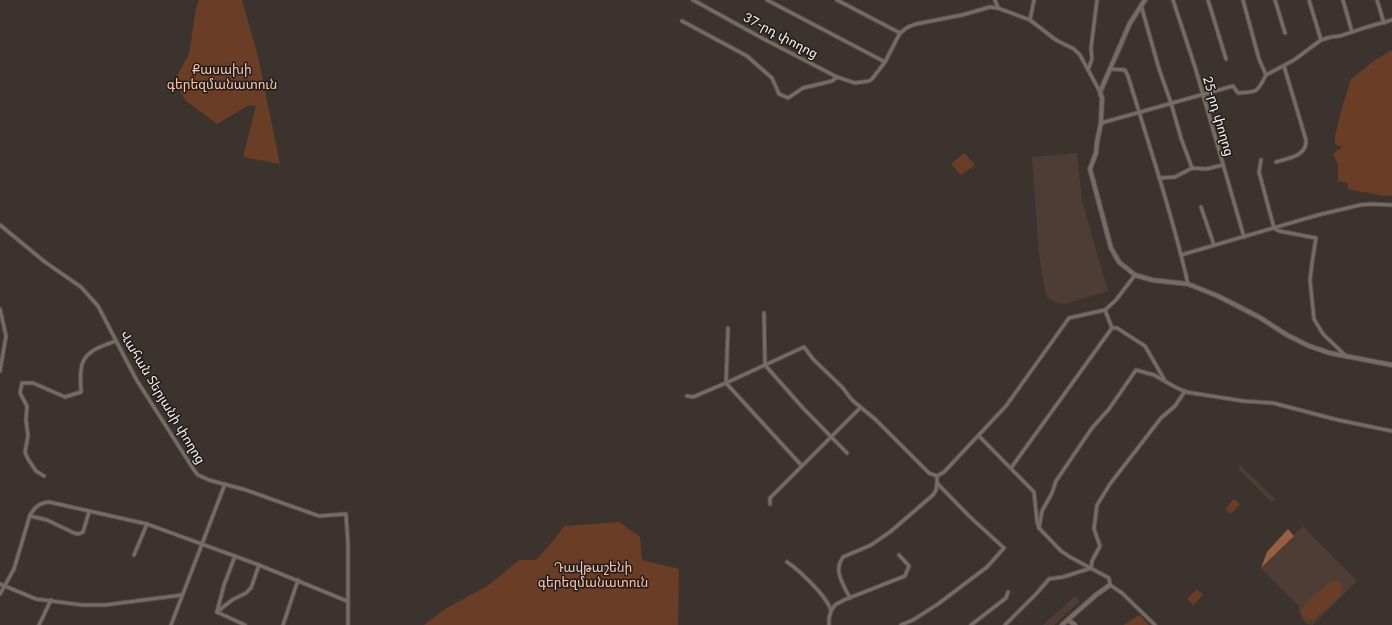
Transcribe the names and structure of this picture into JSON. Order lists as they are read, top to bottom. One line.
{"streets":{"street":["37-րդ փողոց","25-րդ փողոց","Վահան Տերյանի փողոց"]},"parks":["Քասախի գերեզմանատուն","Դավթաշենի գերեզմանատուն"]}
